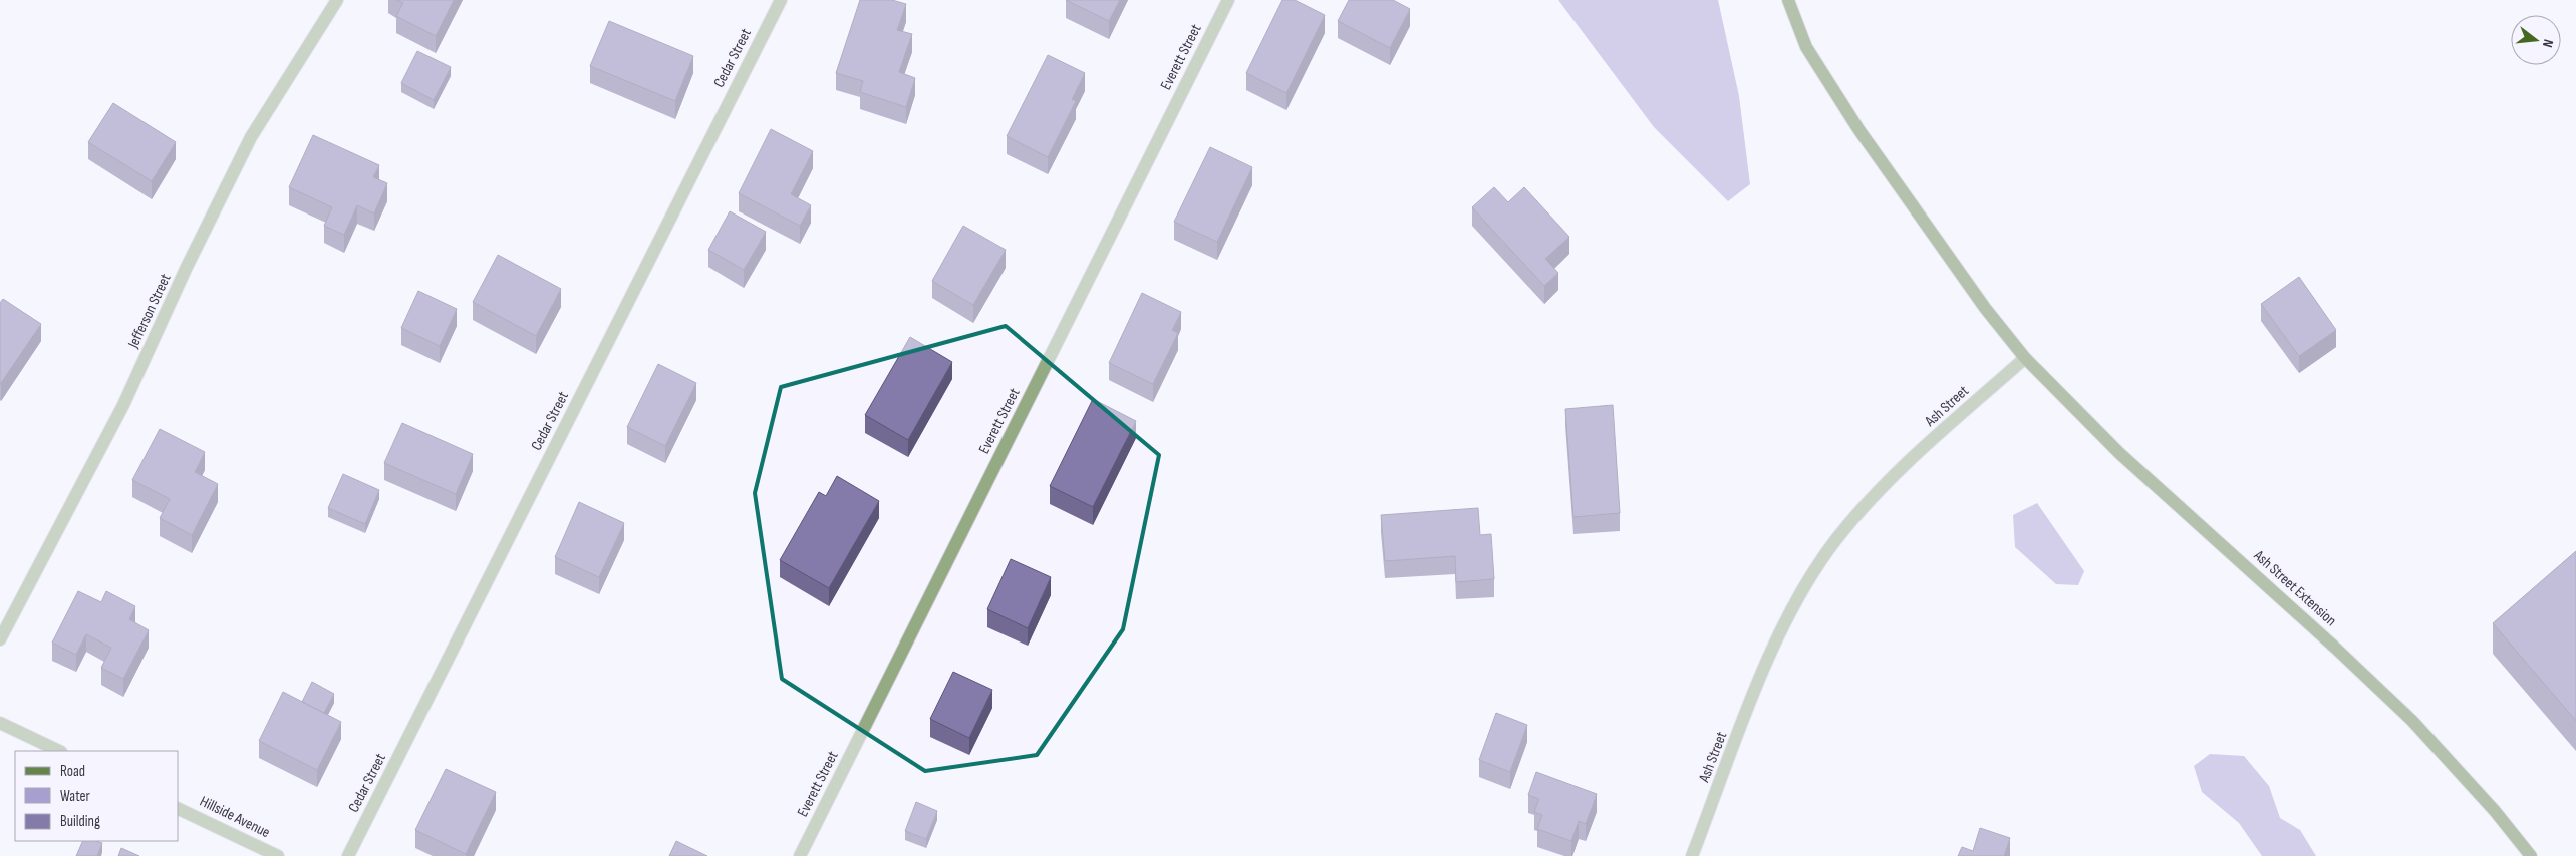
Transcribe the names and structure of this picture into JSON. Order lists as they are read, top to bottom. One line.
{"streets":{"street":["Everett Street","Cedar Street","Jefferson Street","Ash Street","Ash Street Extension","Hillside Avenue"]},"crossings":[["Ash Street","Ash Street Extension"]],"legend":["Road","Water","Building"],"north":"right"}
